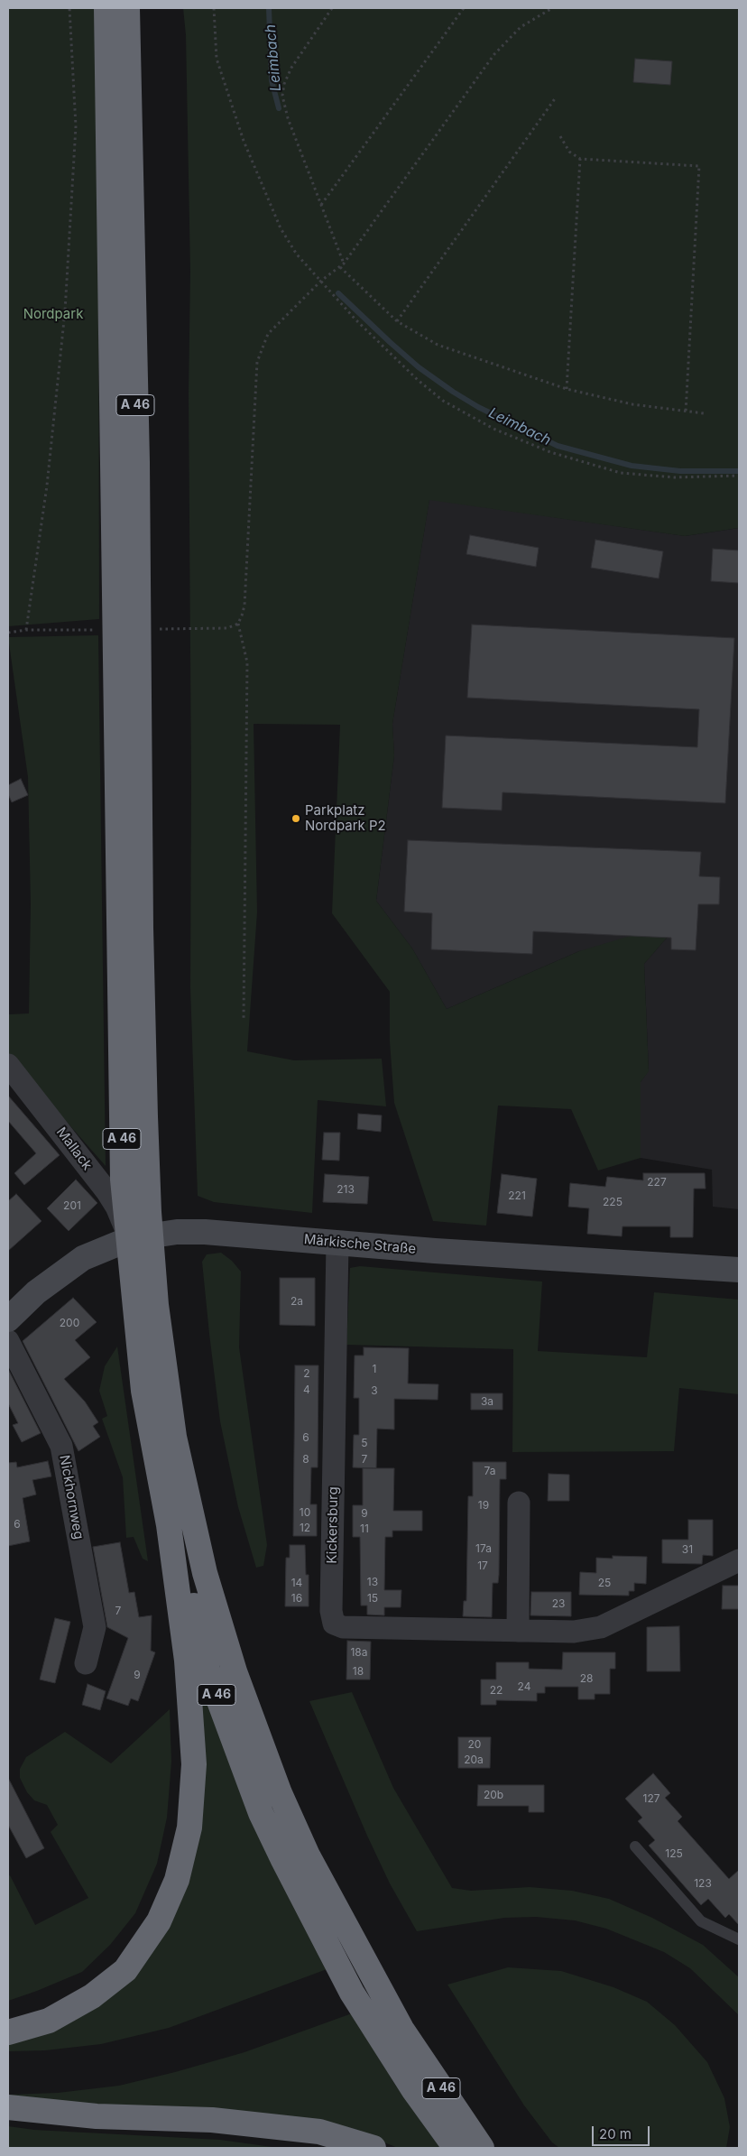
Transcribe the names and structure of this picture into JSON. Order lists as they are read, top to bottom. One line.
{"streets":{"highway":["A 46"],"main road":["Märkische Straße"],"street":["Mallack","Nickhornweg","Kickersburg"]},"crossings":[["Mallack","Märkische Straße"],["Märkische Straße","Kickersburg"]],"water":["Leimbach"],"parks":["Nordpark"],"places":["Parkplatz Nordpark P2"],"house_numbers":["227","213","221","225","201","2a","200","1","2","4","3","3a","6","5","8","7","7a","19","10","9","6","12","11","17a","31","17","13","14","25","16","15","23","7","18a","18","9","28","24","22","20","20a","20b","127","125","123"],"scale_bar":"20 m"}
